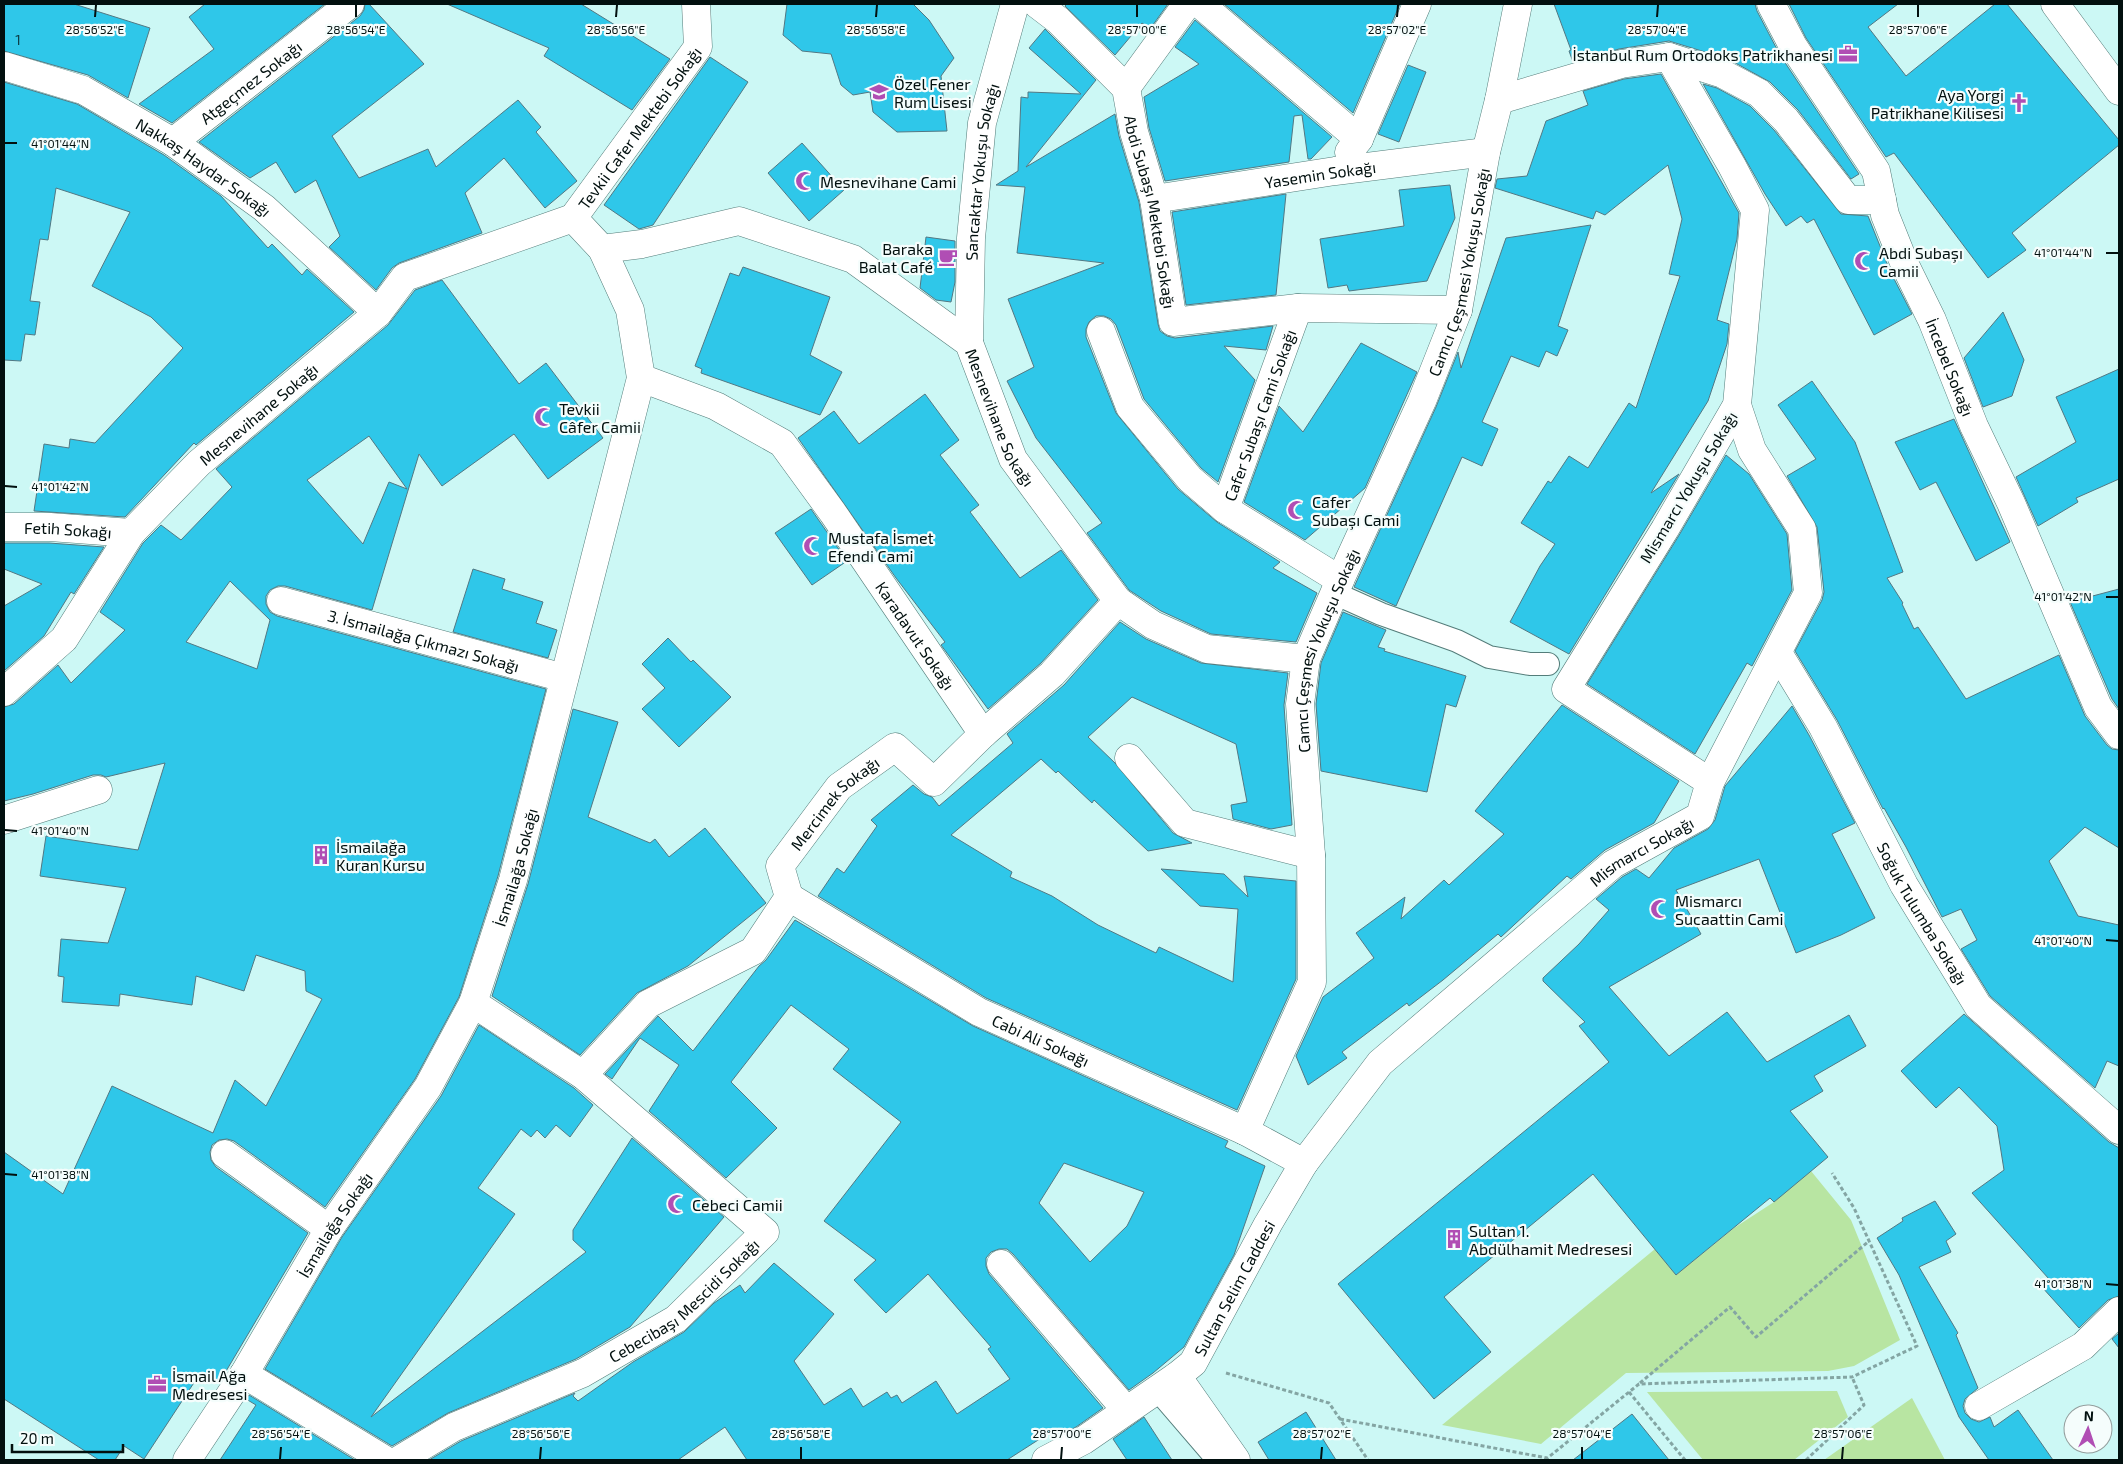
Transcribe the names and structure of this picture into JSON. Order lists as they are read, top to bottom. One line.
{"streets":{"street":["Atgeçmez Sokağı","Tevkii Cafer Mektebi Sokağı","Nakkaş Haydar Sokağı","Sancaktar Yokuşu Sokağı","Yasemin Sokağı","Abdi Subaşı Mektebi Sokağı","Camcı Çeşmesi Yokuşu Sokağı","İncebel Sokağı","Mesnevihane Sokağı","Cafer Subaşı Cami Sokağı","Mismarcı Yokuşu Sokağı","Fetih Sokağı","Karadavut Sokağı","3. İsmailağa Çıkmazı Sokağı","Mercimek Sokağı","Mismarcı Sokağı","İsmailağa Sokağı","Soğuk Tulumba Sokağı","Cabi Ali Sokağı","Sultan Selim Caddesi","Cebecibaşı Mescidi Sokağı"]},"crossings":[["Atgeçmez Sokağı","Nakkaş Haydar Sokağı"],["Tevkii Cafer Mektebi Sokağı","Mesnevihane Sokağı"],["Tevkii Cafer Mektebi Sokağı","İsmailağa Sokağı"],["Nakkaş Haydar Sokağı","Mesnevihane Sokağı"],["Sancaktar Yokuşu Sokağı","Mesnevihane Sokağı"],["Yasemin Sokağı","Abdi Subaşı Mektebi Sokağı"],["Yasemin Sokağı","Camcı Çeşmesi Yokuşu Sokağı"],["Abdi Subaşı Mektebi Sokağı","Camcı Çeşmesi Yokuşu Sokağı"],["Abdi Subaşı Mektebi Sokağı","Cafer Subaşı Cami Sokağı"],["Camcı Çeşmesi Yokuşu Sokağı","Mesnevihane Sokağı"],["Camcı Çeşmesi Yokuşu Sokağı","Cafer Subaşı Cami Sokağı"],["Camcı Çeşmesi Yokuşu Sokağı","Cabi Ali Sokağı"],["Mesnevihane Sokağı","Fetih Sokağı"],["Mesnevihane Sokağı","Mercimek Sokağı"],["Mesnevihane Sokağı","İsmailağa Sokağı"],["Mismarcı Yokuşu Sokağı","Mismarcı Sokağı"],["Karadavut Sokağı","Mercimek Sokağı"],["Karadavut Sokağı","İsmailağa Sokağı"],["3. İsmailağa Çıkmazı Sokağı","İsmailağa Sokağı"],["Mercimek Sokağı","Cabi Ali Sokağı"],["Mismarcı Sokağı","Soğuk Tulumba Sokağı"],["Mismarcı Sokağı","Cabi Ali Sokağı"],["Mismarcı Sokağı","Sultan Selim Caddesi"],["İsmailağa Sokağı","Cebecibaşı Mescidi Sokağı"],["Cabi Ali Sokağı","Sultan Selim Caddesi"]],"places":{"office":["İstanbul Rum Ortodoks Patrikhanesi","İsmail Ağa Medresesi"],"school or university":["Özel Fener Rum Lisesi"],"church":["Aya Yorgi Patrikhane Kilisesi"],"mosque":["Mesnevihane Cami","Abdi Subaşı Camii","Tevkii Câfer Camii","Cafer Subaşı Cami","Mustafa İsmet Efendi Cami","Mismarcı Sucaattin Cami","Cebeci Camii"],"cafe":["Baraka Balat Café"],"building":["İsmailağa Kuran Kursu","Sultan 1. Abdülhamit Medresesi"]},"house_numbers":["1"],"scale_bar":"20 m","north":"top","coordinates":["28°56'52\"E","28°56'54\"E","28°56'56\"E","28°56'58\"E","28°57'00\"E","28°57'02\"E","28°57'04\"E","28°57'06\"E","41°01'44\"N","41°01'42\"N","41°01'40\"N","41°01'38\"N"]}
